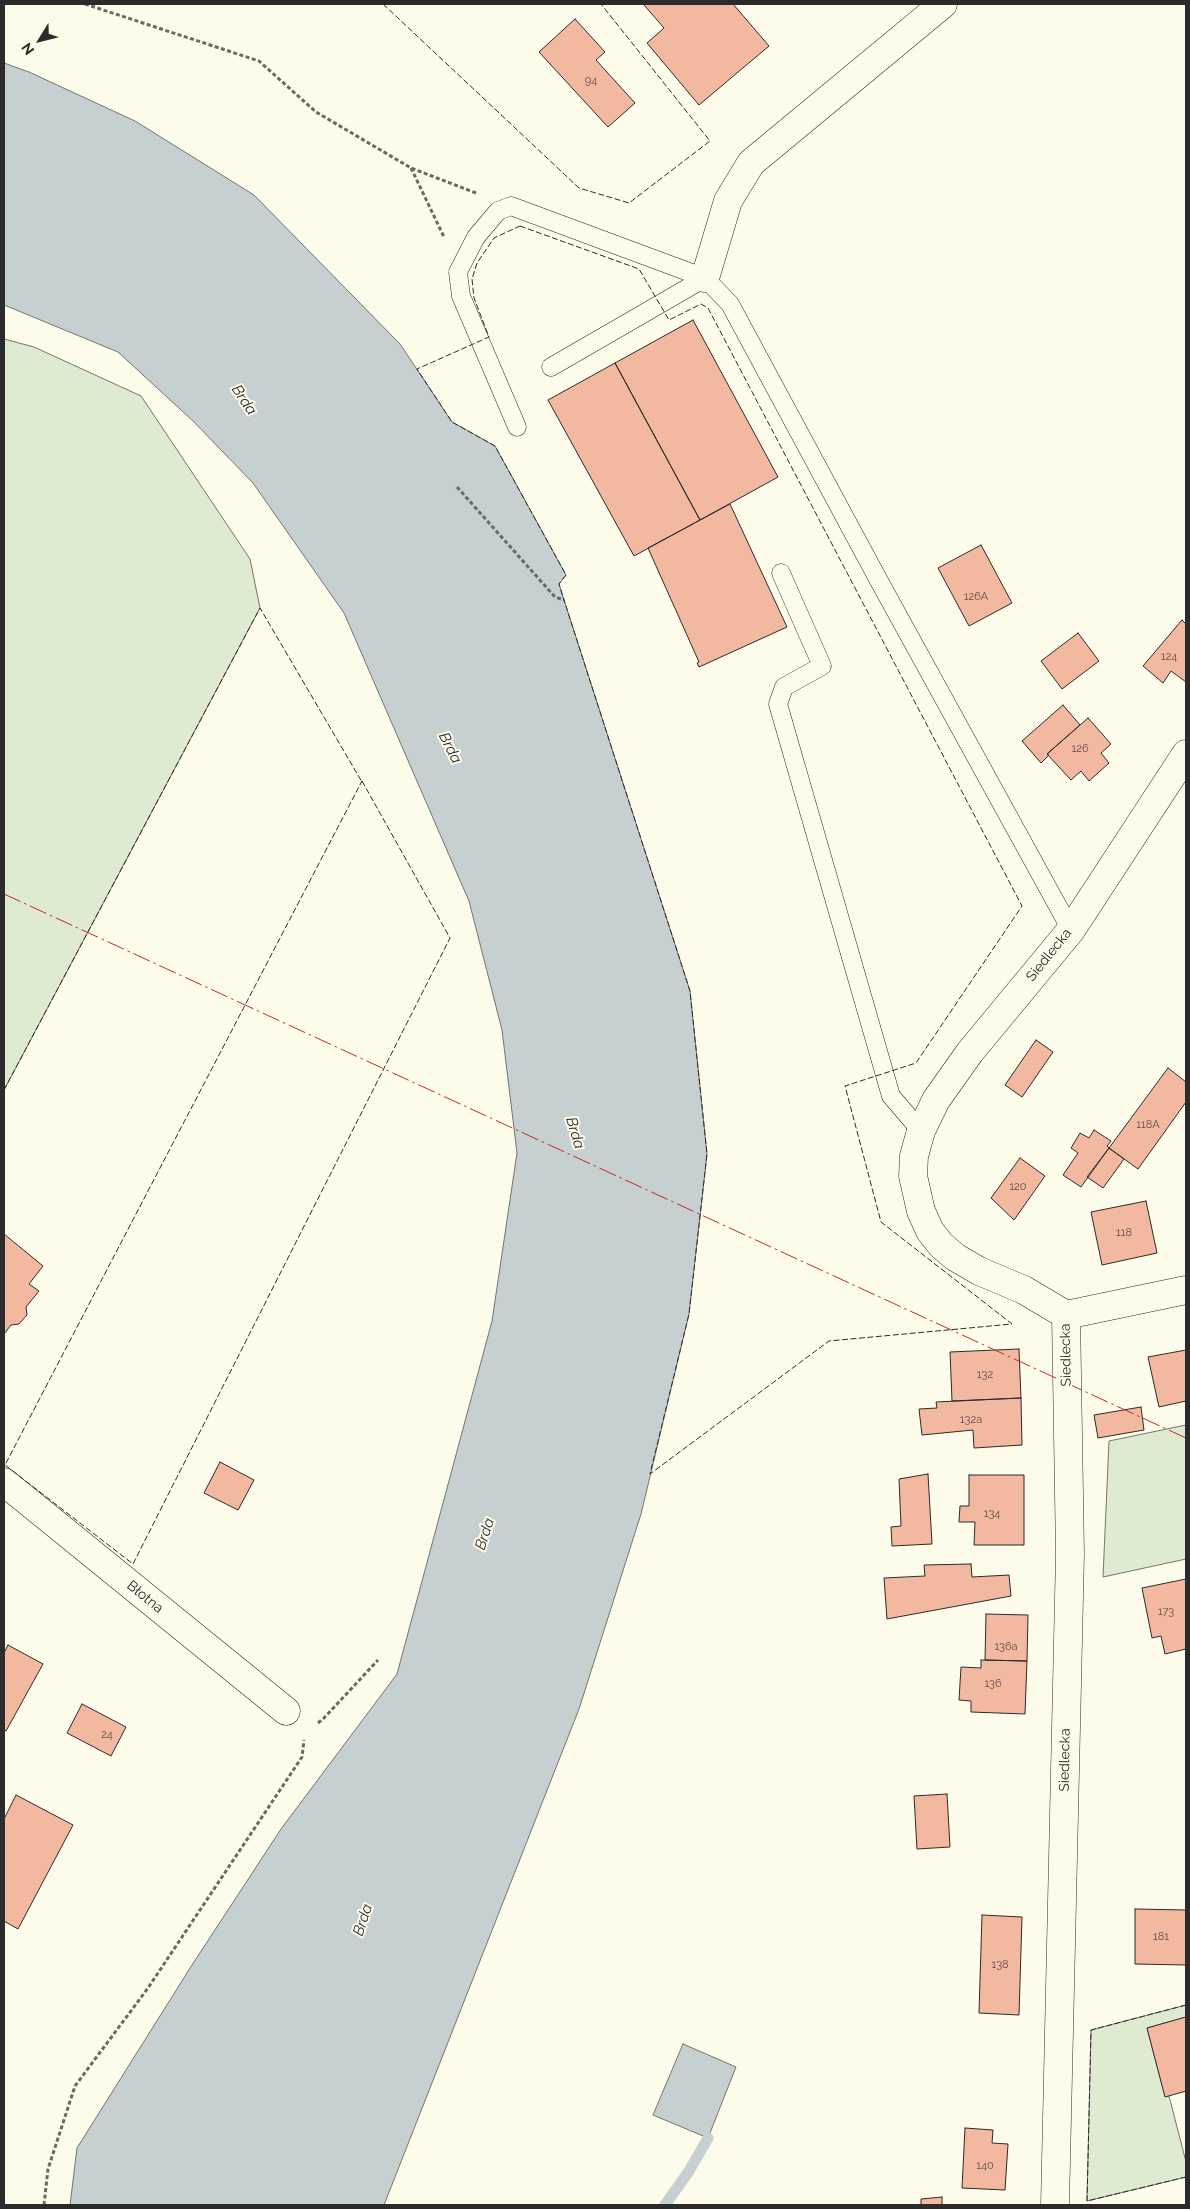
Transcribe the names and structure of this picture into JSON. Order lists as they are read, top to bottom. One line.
{"streets":{"street":["Siedlecka","Błotna"]},"water":["Brda"],"house_numbers":["94","126A","124","126","118A","120","118","132","132a","134","173","136a","136","24","181","138","140"],"north":"bottom left"}
